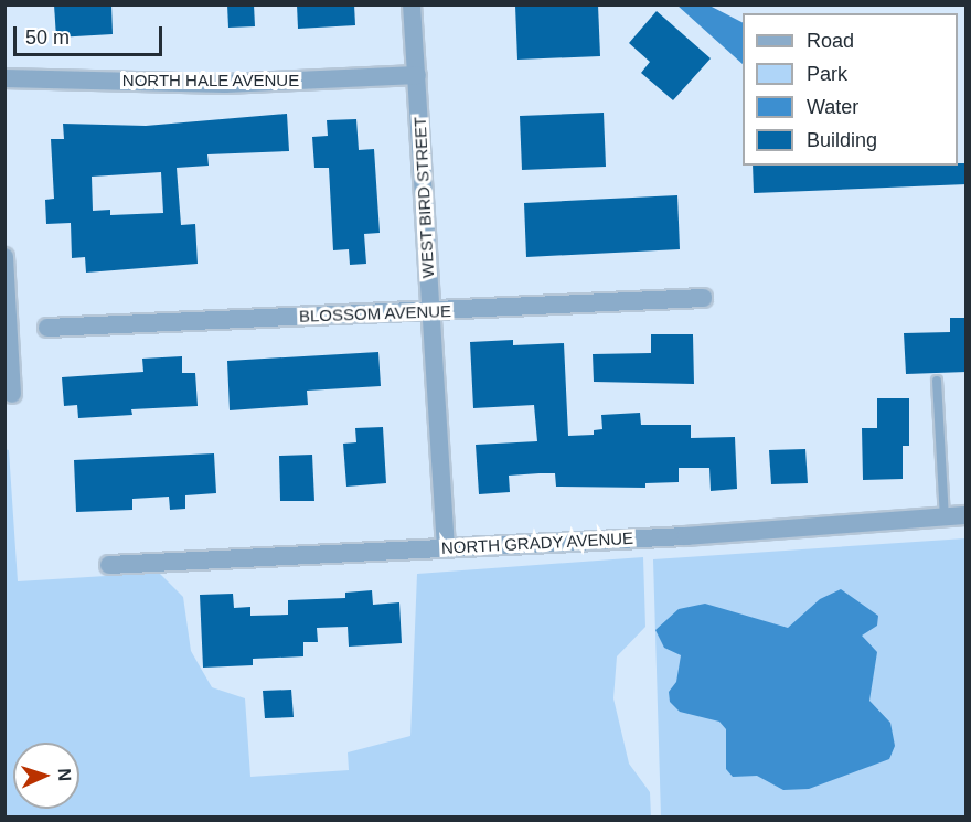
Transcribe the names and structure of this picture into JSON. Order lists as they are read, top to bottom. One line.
{"streets":{"street":["NORTH HALE AVENUE","WEST BIRD STREET","BLOSSOM AVENUE","NORTH GRADY AVENUE"]},"crossings":[["NORTH HALE AVENUE","WEST BIRD STREET"],["WEST BIRD STREET","BLOSSOM AVENUE"],["WEST BIRD STREET","NORTH GRADY AVENUE"]],"legend":["Road","Park","Water","Building"],"scale_bar":"50 m","north":"right"}
